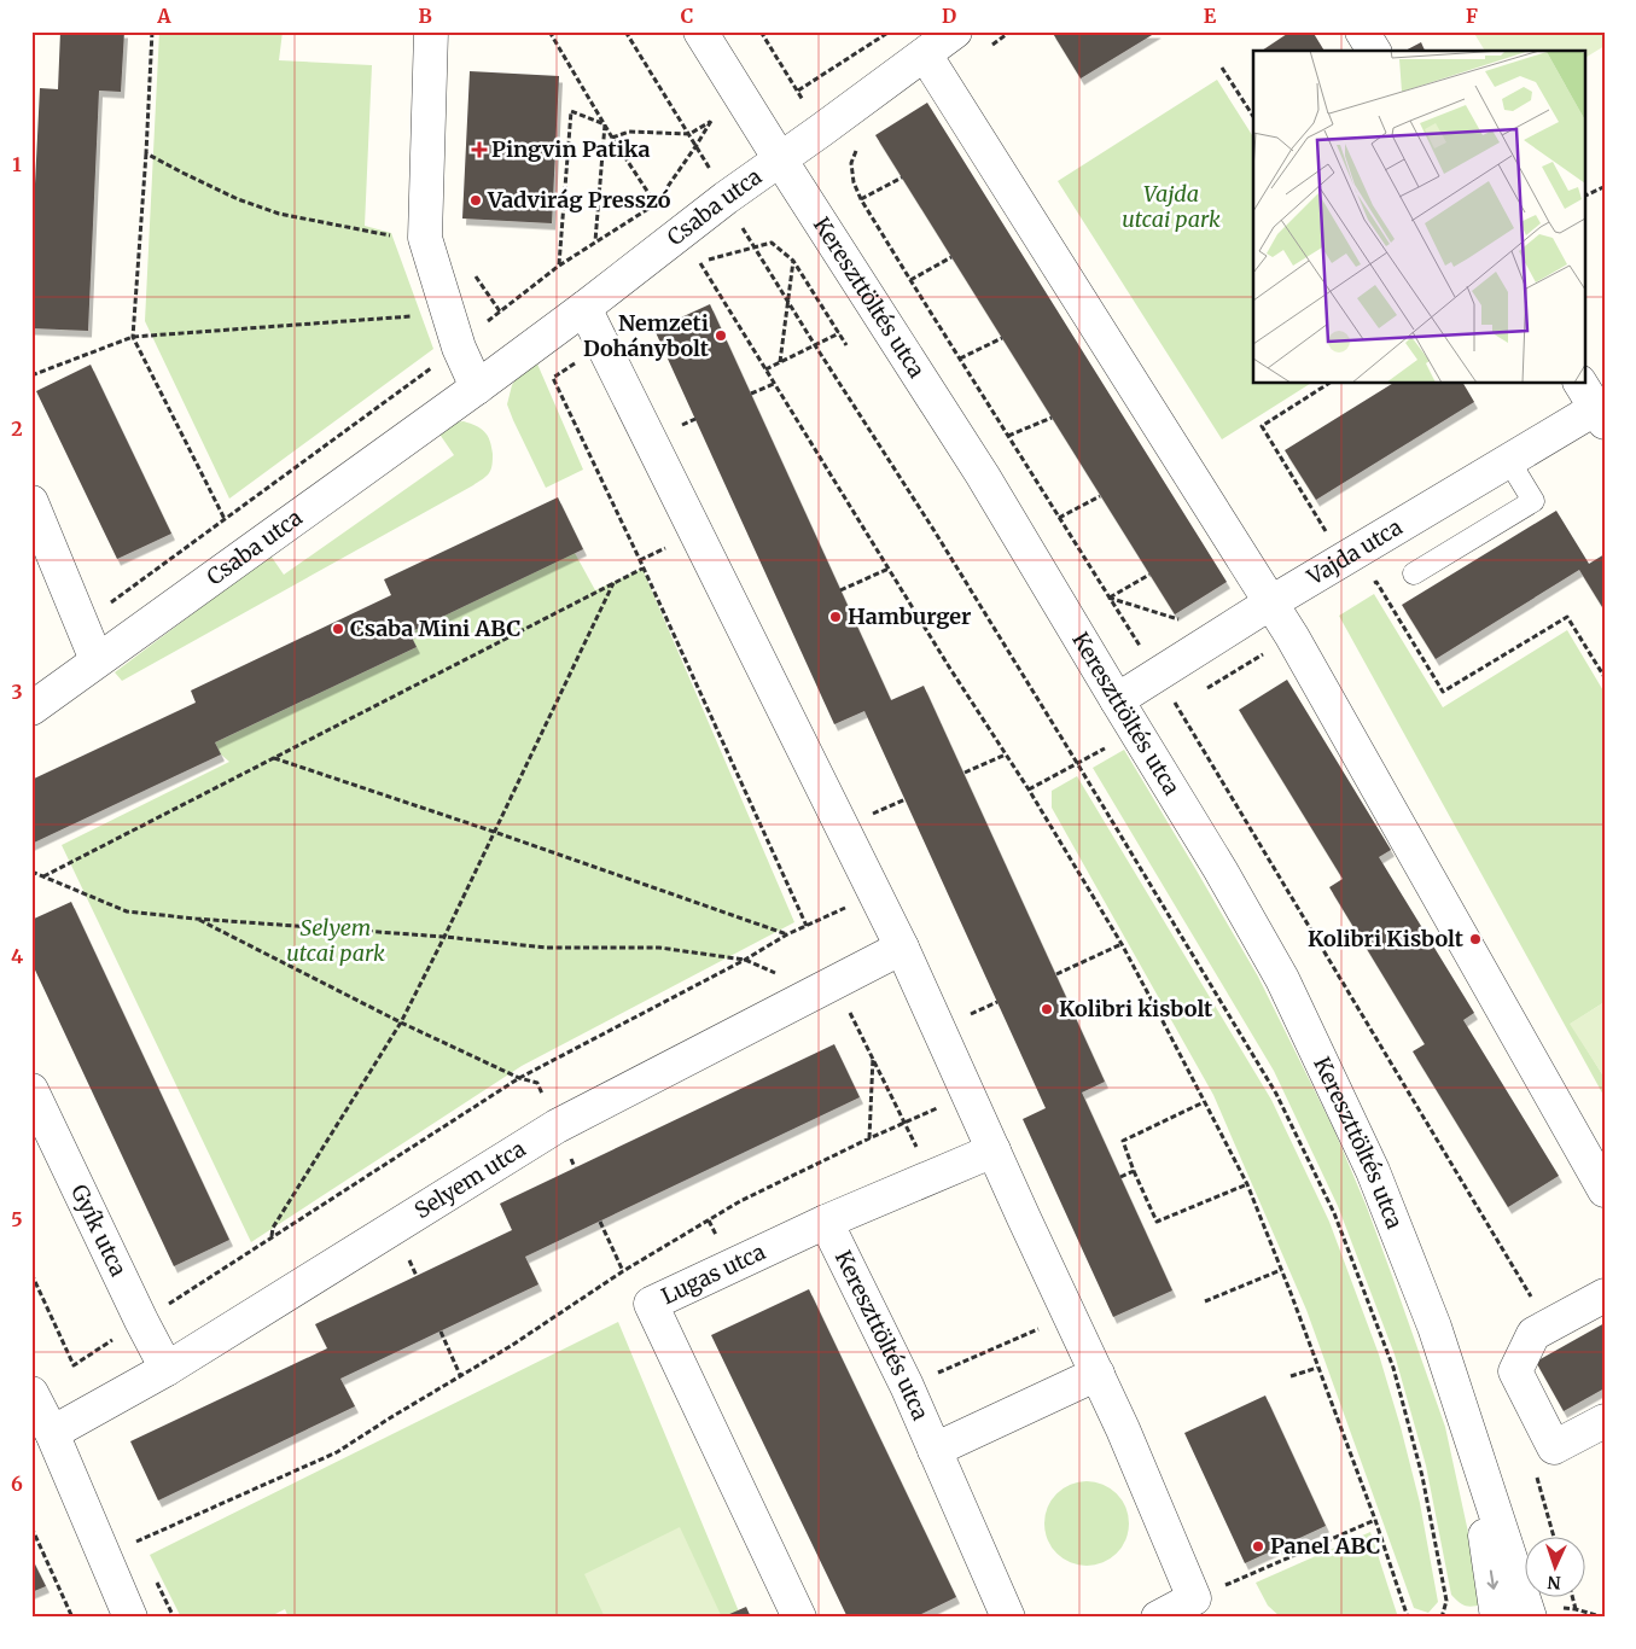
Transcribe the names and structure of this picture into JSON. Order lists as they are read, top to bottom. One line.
{"streets":{"street":["Csaba utca","Kereszttöltés utca","Vajda utca","Selyem utca","Gyík utca","Lugas utca"]},"crossings":[["Csaba utca","Kereszttöltés utca"],["Kereszttöltés utca","Vajda utca"],["Kereszttöltés utca","Lugas utca"],["Selyem utca","Gyík utca"]],"parks":["Vajda utcai park","Selyem utcai park"],"places":{"health":["Pingvin Patika"],"other":["Vadvirág Presszó","Nemzeti Dohánybolt","Hamburger","Csaba Mini ABC","Kolibri Kisbolt","Kolibri kisbolt","Panel ABC"]},"north":"bottom","grid":{"columns":["A","B","C","D","E","F"],"rows":["1","2","3","4","5","6"]}}
